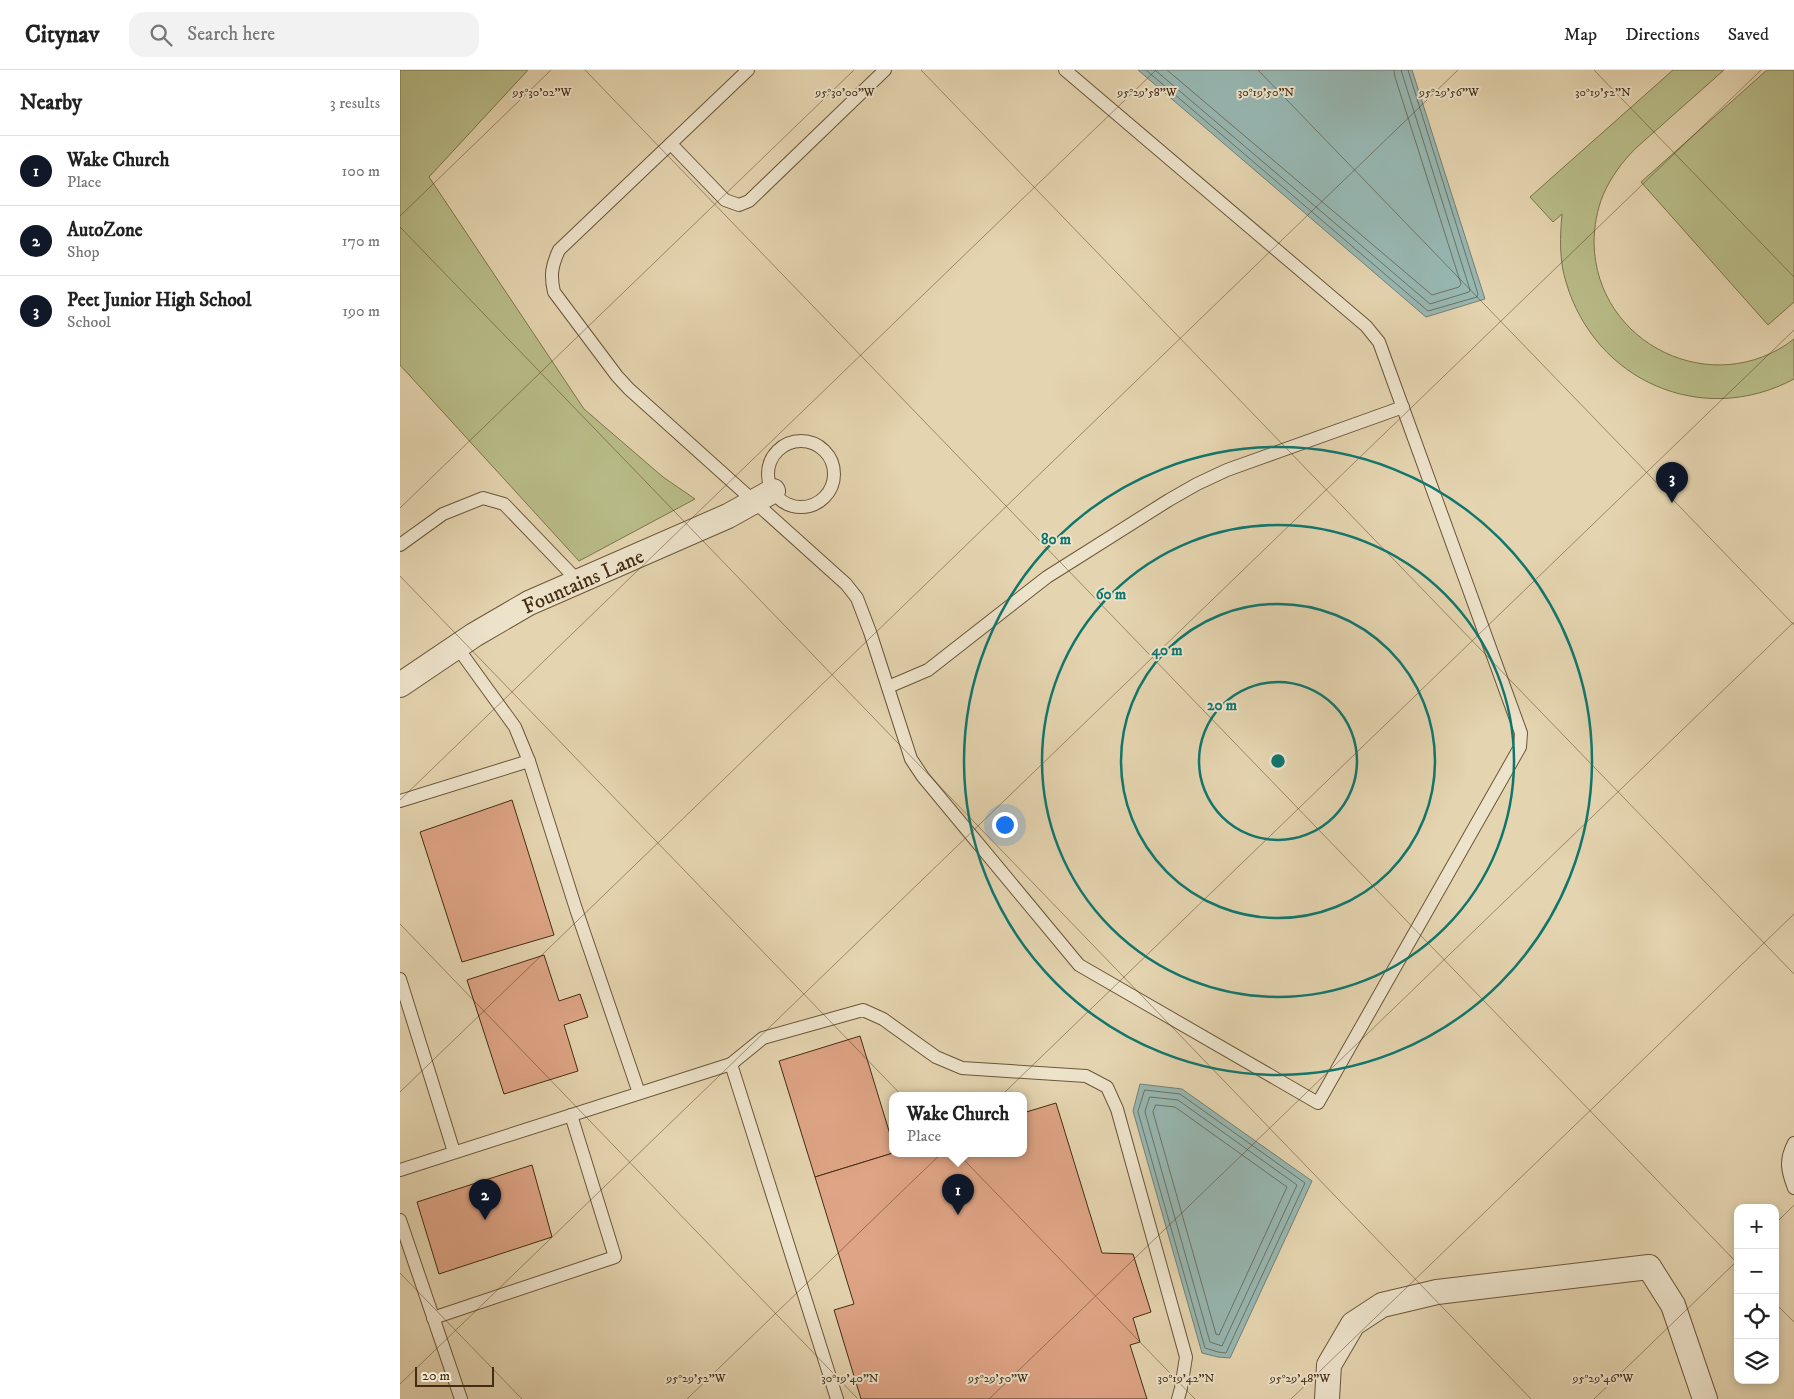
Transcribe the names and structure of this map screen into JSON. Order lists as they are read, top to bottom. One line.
{"streets":{"street":["Fountains Lane"]},"scale_bar":"20 m","page":{"header":"Citynav","search":"Search here","nav":["Map","Directions","Saved"],"heading":["Nearby","3 results"],"list":[{"mark":"1","name":"Wake Church","note":"Place","value":"100 m"},{"mark":"2","name":"AutoZone","note":"Shop","value":"170 m"},{"mark":"3","name":"Peet Junior High School","note":"School","value":"190 m"}],"pins":["3","1","2"],"popup":["Wake Church","Place"],"map_buttons":["+","−"],"scale":"20 m"},"coordinates":["95°30'02\"W","95°30'00\"W","95°29'58\"W","95°29'56\"W","30°19'50\"N","30°19'52\"N","30°19'40\"N","30°19'42\"N","95°29'52\"W","95°29'50\"W","95°29'48\"W","95°29'46\"W"],"rings":["80 m","60 m","40 m","20 m"]}
